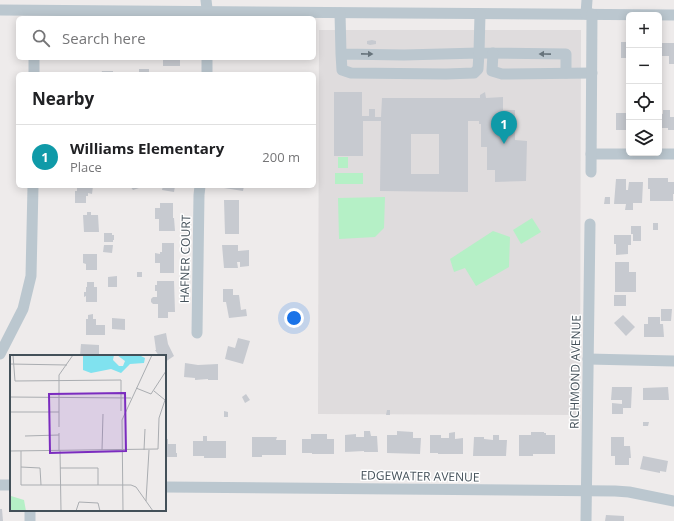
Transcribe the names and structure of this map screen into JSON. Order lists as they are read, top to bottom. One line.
{"streets":{"street":["HAFNER COURT","RICHMOND AVENUE","EDGEWATER AVENUE"]},"crossings":[["RICHMOND AVENUE","EDGEWATER AVENUE"]],"page":{"map_buttons":["+","−"],"search":"Search here","heading":"Nearby","pins":"1","list":[{"mark":"1","name":"Williams Elementary","note":"Place","value":"200 m"}]}}
